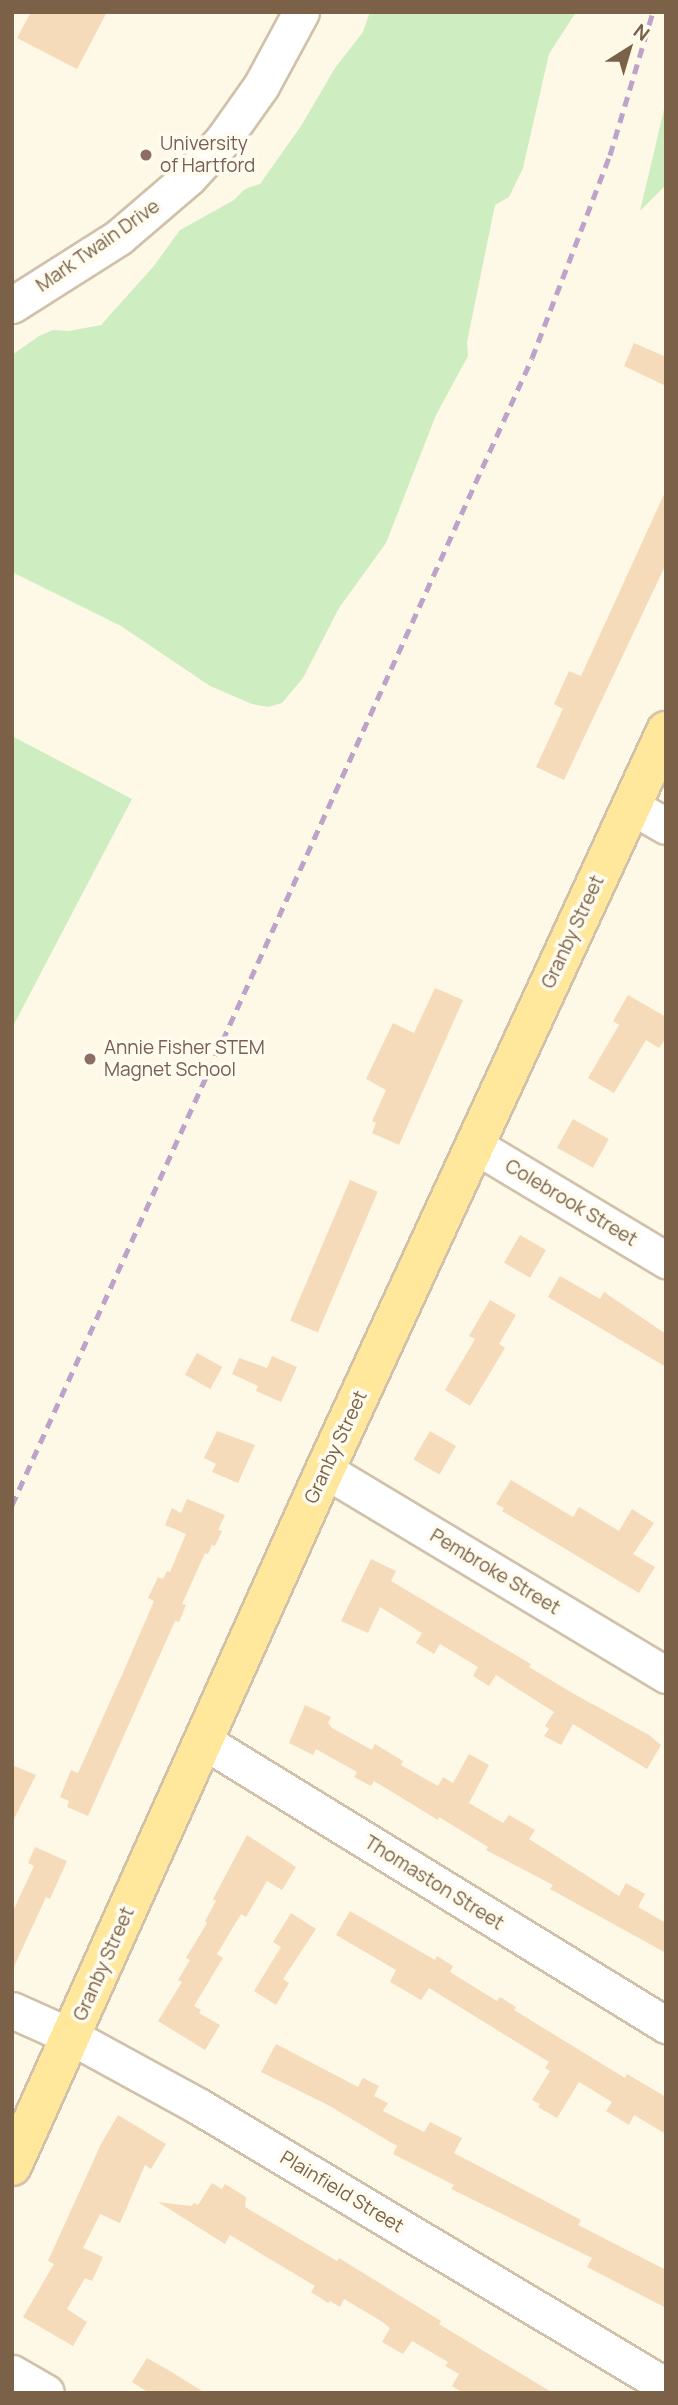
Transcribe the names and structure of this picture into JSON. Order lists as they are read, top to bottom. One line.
{"streets":{"main road":["Granby Street"],"street":["Mark Twain Drive","Colebrook Street","Pembroke Street","Thomaston Street","Plainfield Street"]},"crossings":[["Granby Street","Colebrook Street"],["Granby Street","Pembroke Street"],["Granby Street","Thomaston Street"],["Granby Street","Plainfield Street"]],"places":["University of Hartford","Annie Fisher STEM Magnet School"],"north":"top right"}
